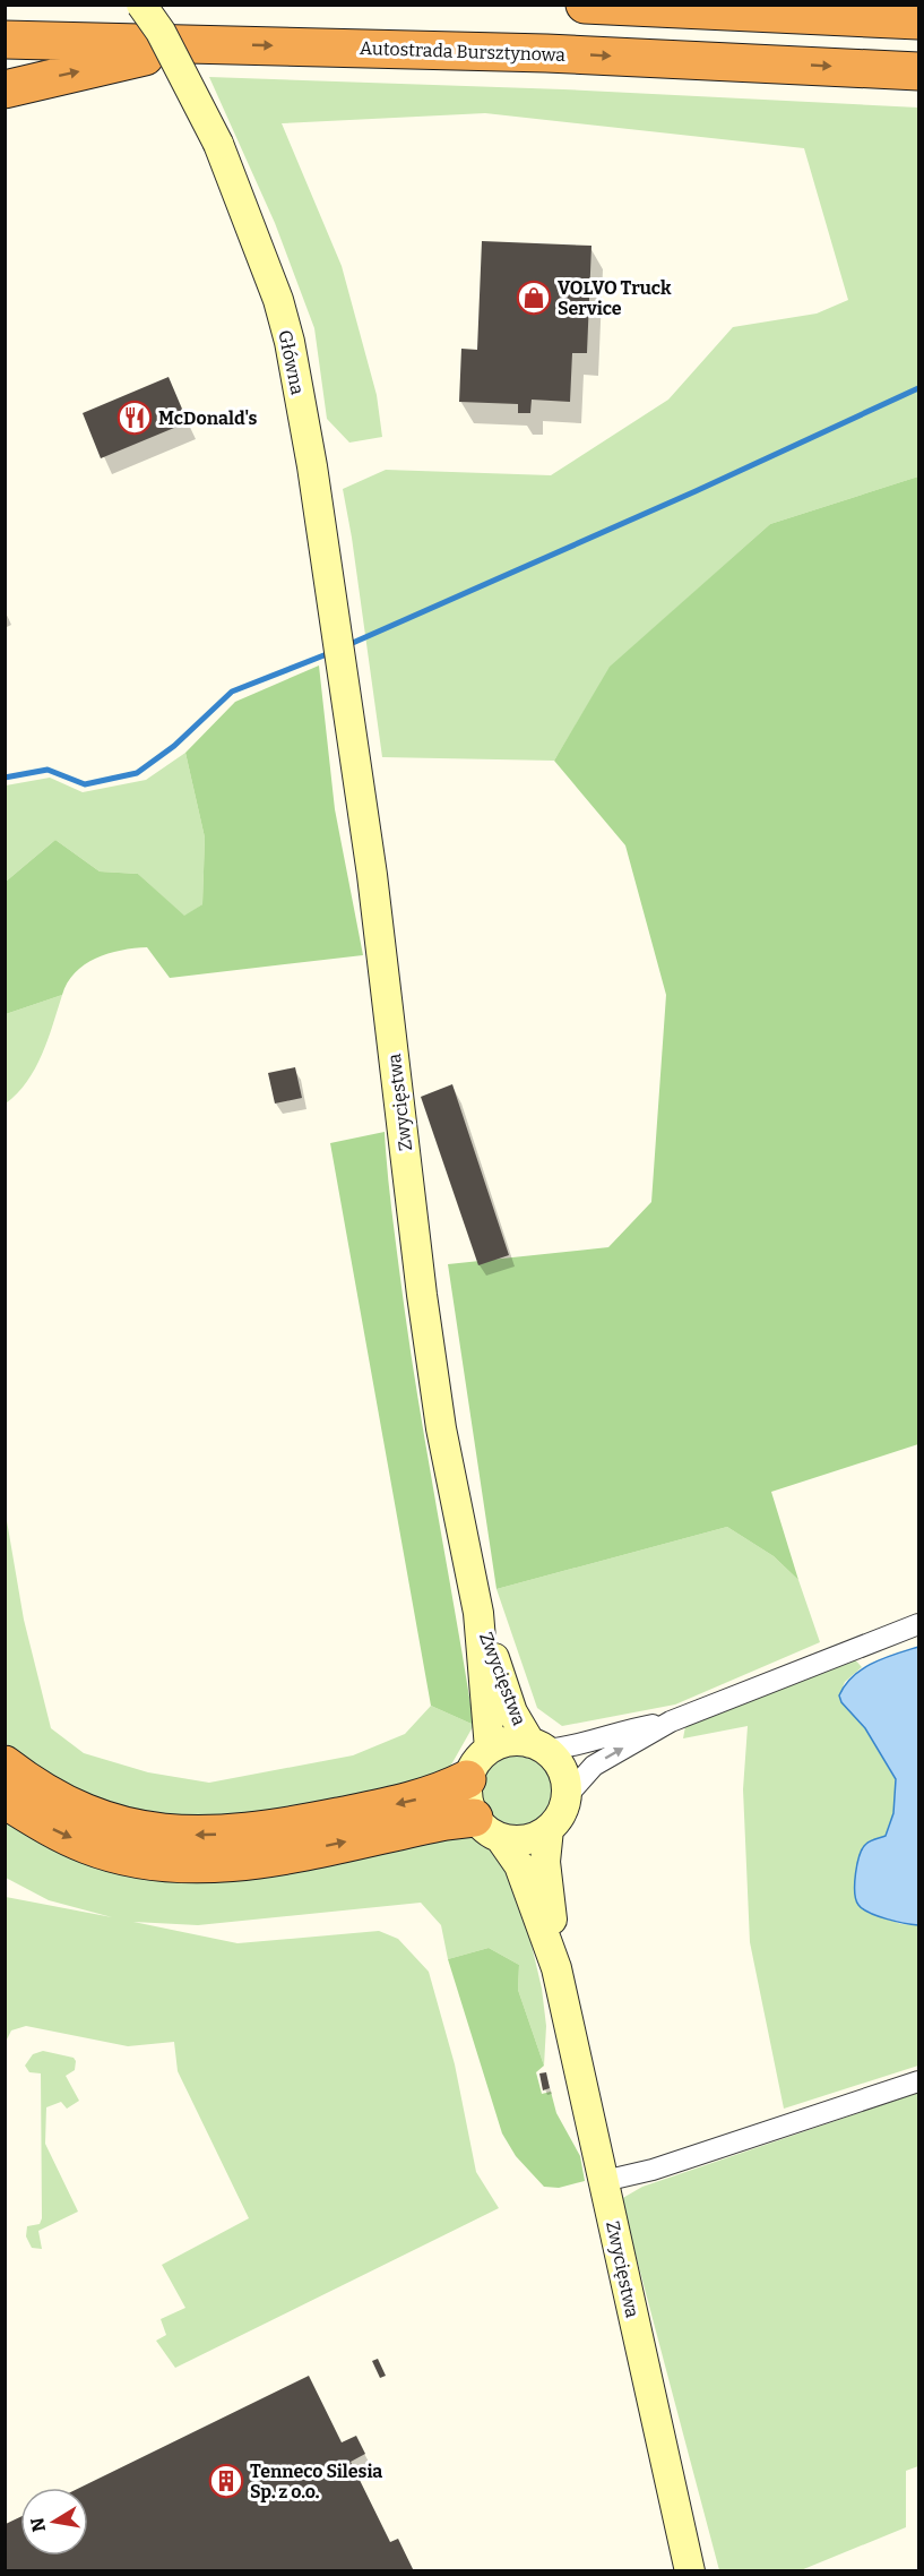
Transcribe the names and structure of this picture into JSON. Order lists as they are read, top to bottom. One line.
{"streets":{"highway":["Autostrada Bursztynowa"],"main road":["Główna","Zwycięstwa"]},"crossings":[["Główna","Zwycięstwa"]],"places":{"shop":["VOLVO Truck Service"],"restaurant":["McDonald's"],"building":["Tenneco Silesia Sp. z o.o."]},"north":"left"}
